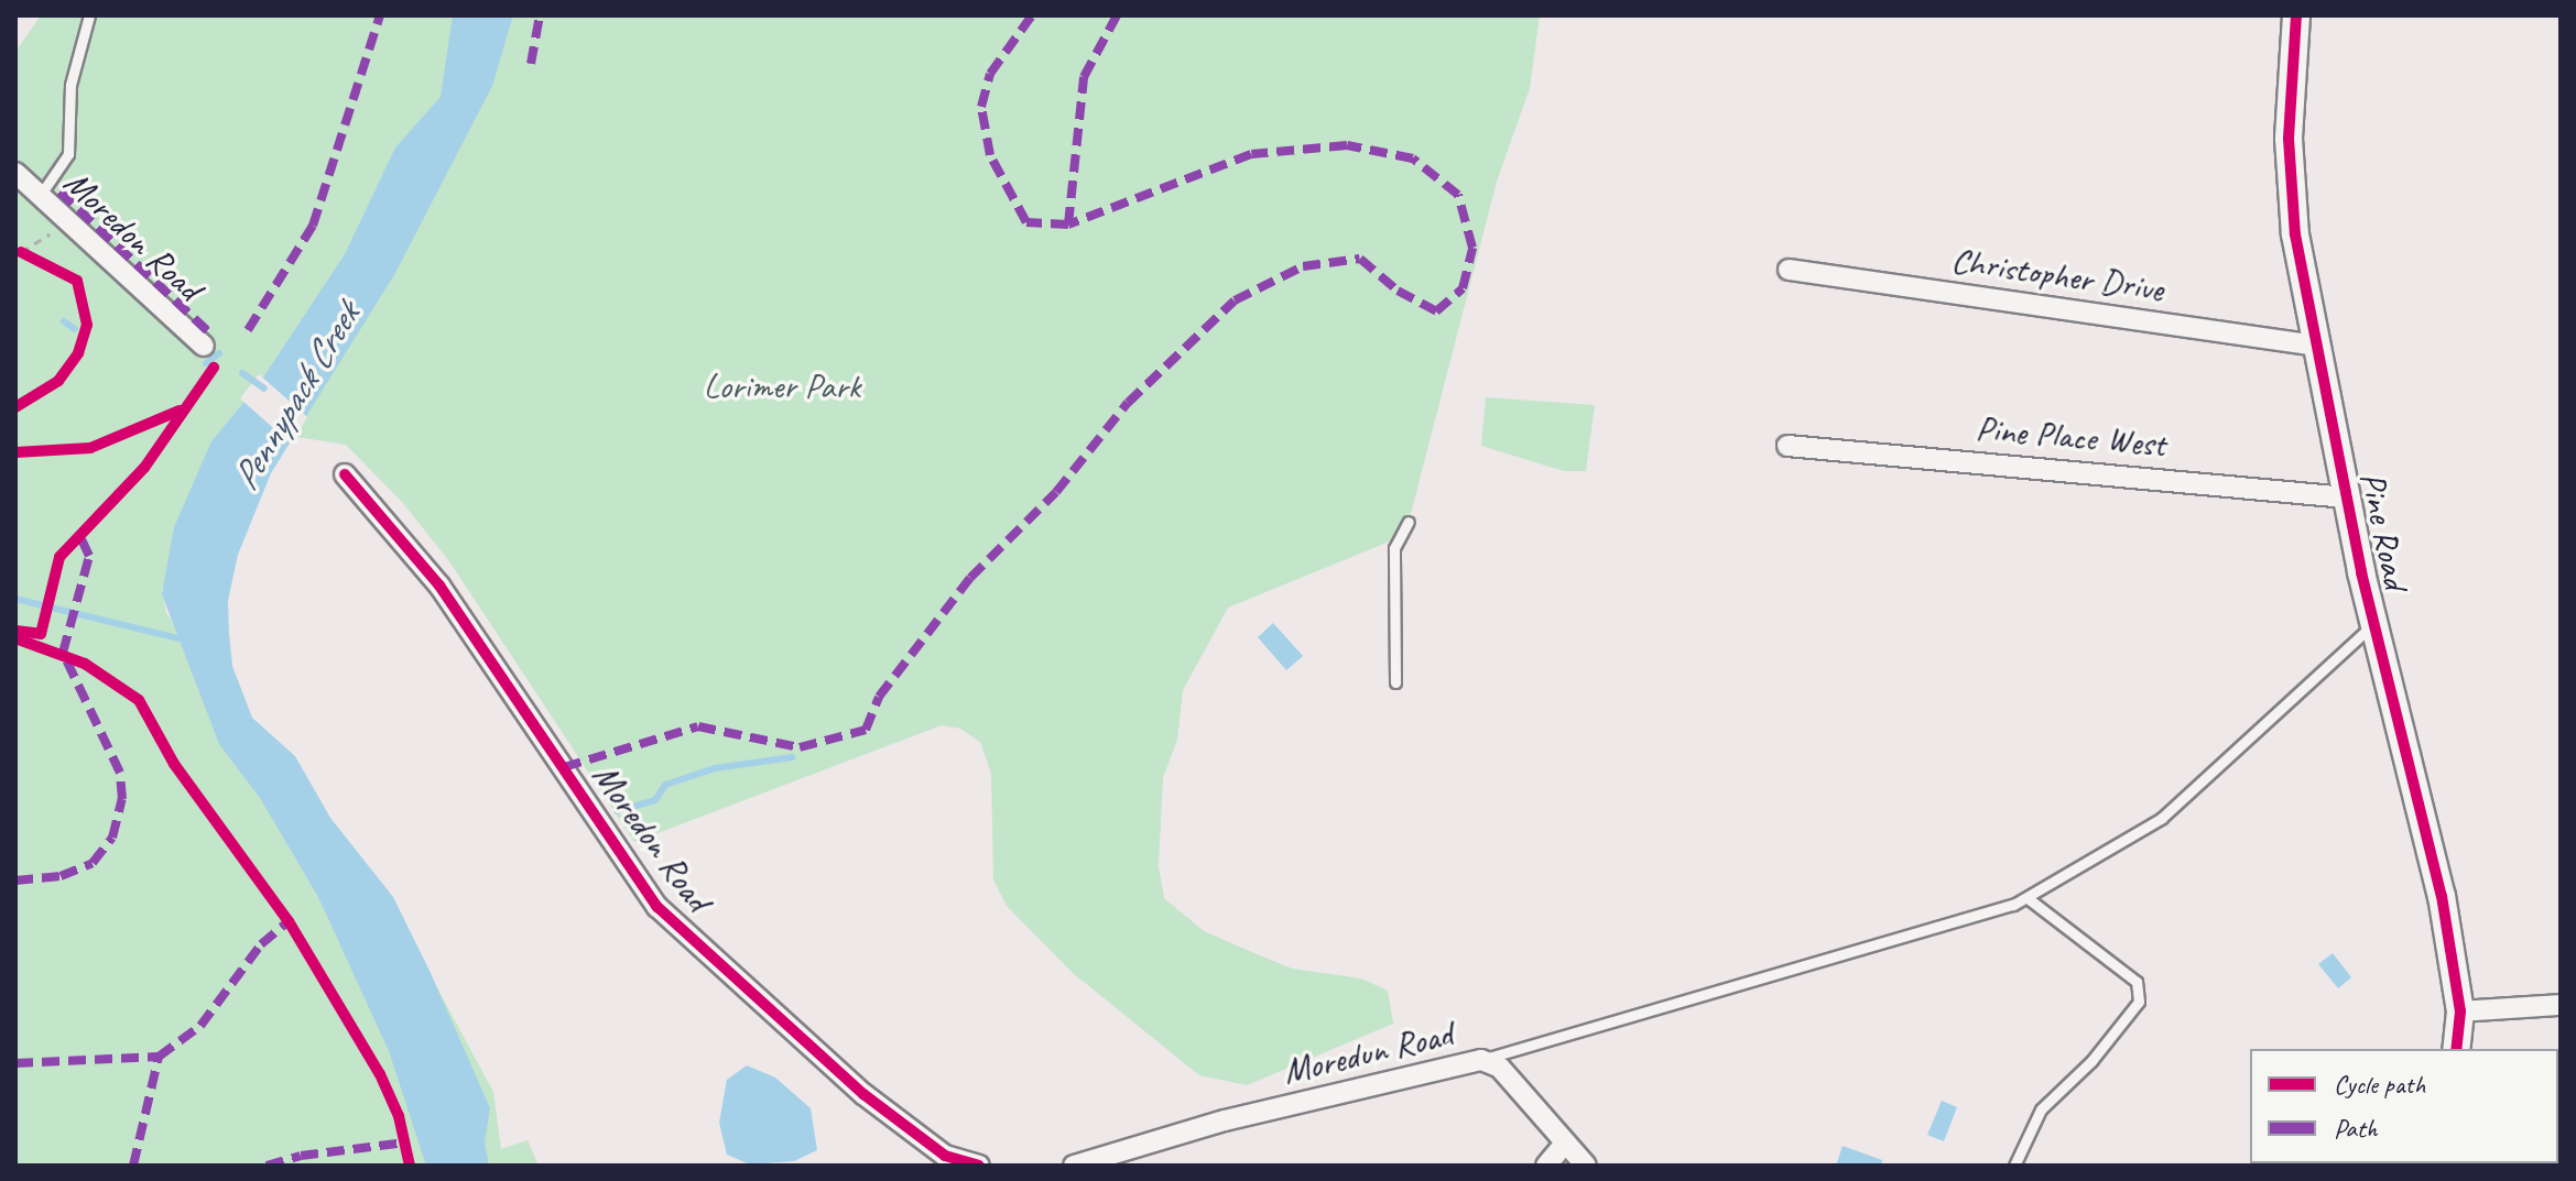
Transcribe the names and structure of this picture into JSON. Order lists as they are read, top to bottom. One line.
{"streets":{"street":["Moredon Road","Christopher Drive","Pine Place West","Pine Road","Moredun Road"]},"crossings":[["Christopher Drive","Pine Road"],["Pine Place West","Pine Road"]],"water":["Pennypack Creek"],"parks":["Lorimer Park"],"legend":["Cycle path","Path"]}
